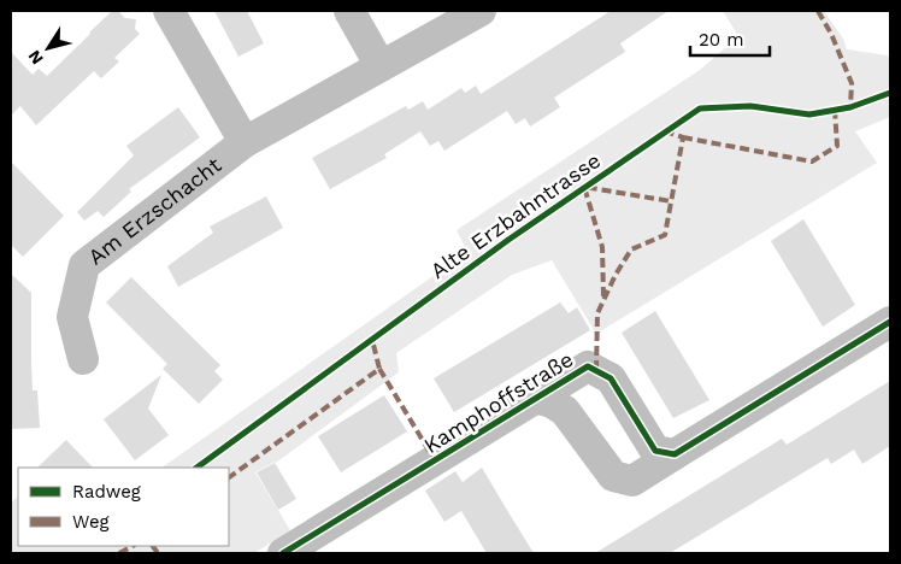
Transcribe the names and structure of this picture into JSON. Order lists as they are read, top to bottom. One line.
{"streets":{"street":["Am Erzschacht","Kamphoffstraße"],"cycle path":["Alte Erzbahntrasse"]},"legend":["Radweg","Weg"],"scale_bar":"20 m","north":"bottom left"}
